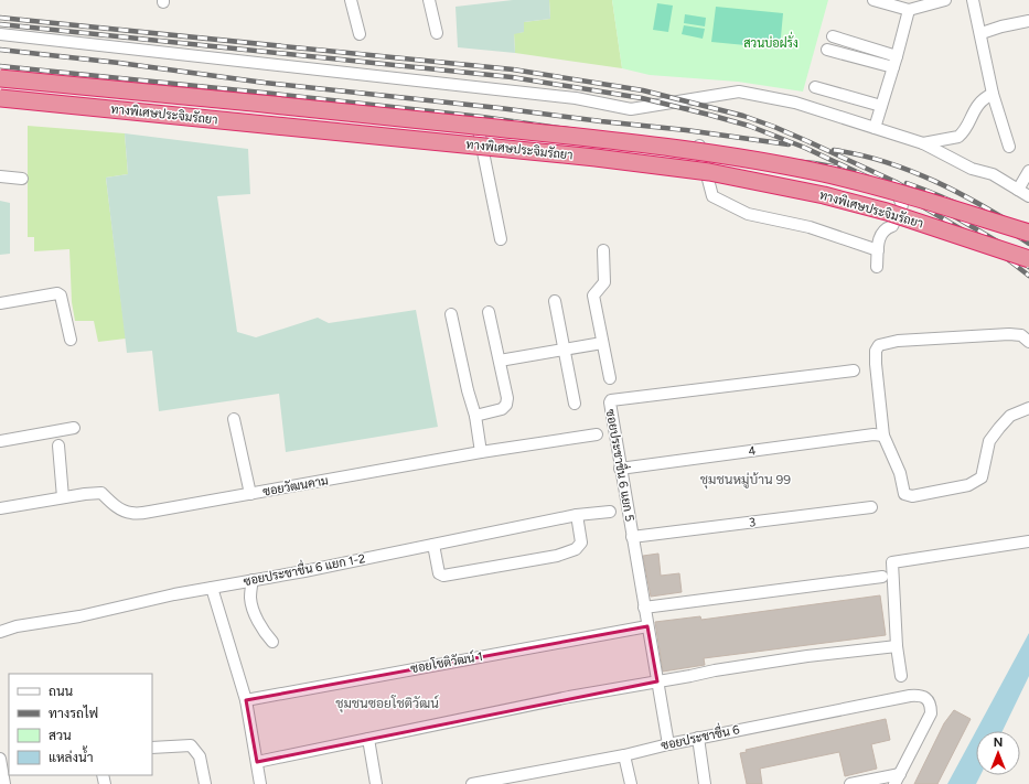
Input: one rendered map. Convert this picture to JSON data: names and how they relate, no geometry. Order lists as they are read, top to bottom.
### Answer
{
  "streets": {
    "highway": ["ทางพิเศษประจิมรัถยา"],
    "street": [
      "4",
      "ซอยประชาชื่น 6 แยก 5",
      "ซอยวัฒนคาม",
      "3",
      "ซอยประชาชื่น 6 แยก 1-2",
      "ซอยโชติวัฒน์ 1",
      "ซอยประชาชื่น 6"
    ]
  },
  "crossings": [
    ["4", "ซอยประชาชื่น 6 แยก 5"],
    ["ซอยประชาชื่น 6 แยก 5", "3"],
    ["ซอยประชาชื่น 6 แยก 5", "ซอยโชติวัฒน์ 1"],
    ["ซอยประชาชื่น 6 แยก 5", "ซอยประชาชื่น 6"]
  ],
  "districts": ["ชุมชนหมู่บ้าน 99", "ชุมชนซอยโชติวัฒน์"],
  "parks": ["สวนบ่อฝรั่ง"],
  "legend": [
    "ถนน",
    "ทางรถไฟ",
    "สวน",
    "แหล่งน้ำ"
  ],
  "north": "top"
}
